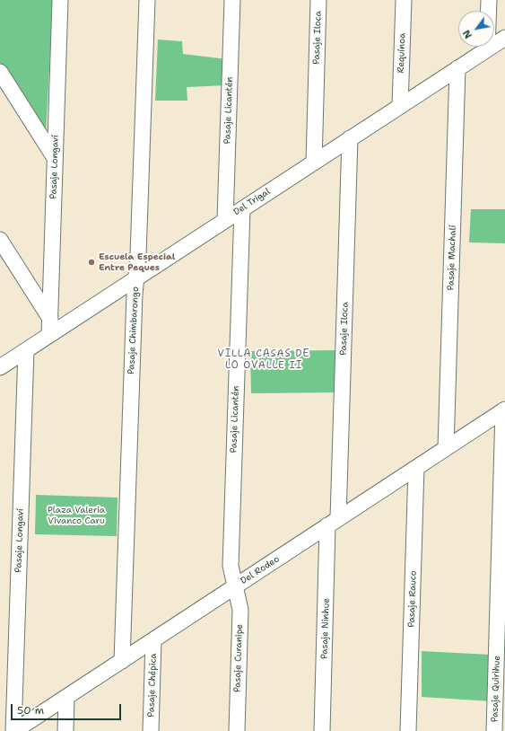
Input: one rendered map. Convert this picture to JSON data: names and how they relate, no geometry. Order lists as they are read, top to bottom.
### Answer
{
  "streets": {
    "street": [
      "Pasaje Iloca",
      "Requínoa",
      "Pasaje Licantén",
      "Pasaje Longaví",
      "Del Trigal",
      "Pasaje Machalí",
      "Pasaje Chimbarongo",
      "Del Rodeo",
      "Pasaje Rauco",
      "Pasaje Ninhue",
      "Pasaje Curanipe",
      "Pasaje Chépica",
      "Pasaje Quirihue"
    ]
  },
  "crossings": [
    ["Pasaje Iloca", "Del Trigal"],
    ["Pasaje Iloca", "Del Rodeo"],
    ["Pasaje Iloca", "Pasaje Ninhue"],
    ["Requínoa", "Del Trigal"],
    ["Pasaje Licantén", "Del Trigal"],
    ["Pasaje Licantén", "Del Rodeo"],
    ["Pasaje Licantén", "Pasaje Curanipe"],
    ["Pasaje Longaví", "Del Trigal"],
    ["Pasaje Longaví", "Del Rodeo"],
    ["Del Trigal", "Pasaje Machalí"],
    ["Del Trigal", "Pasaje Chimbarongo"],
    ["Pasaje Machalí", "Del Rodeo"],
    ["Pasaje Chimbarongo", "Del Rodeo"],
    ["Del Rodeo", "Pasaje Rauco"],
    ["Del Rodeo", "Pasaje Ninhue"],
    ["Del Rodeo", "Pasaje Curanipe"],
    ["Del Rodeo", "Pasaje Chépica"],
    ["Del Rodeo", "Pasaje Quirihue"]
  ],
  "districts": ["VILLA CASAS DE LO OVALLE II"],
  "parks": ["Plaza Valeria Vivanco Caru"],
  "places": ["Escuela Especial Entre Peques"],
  "scale_bar": "50 m",
  "north": "bottom left"
}
